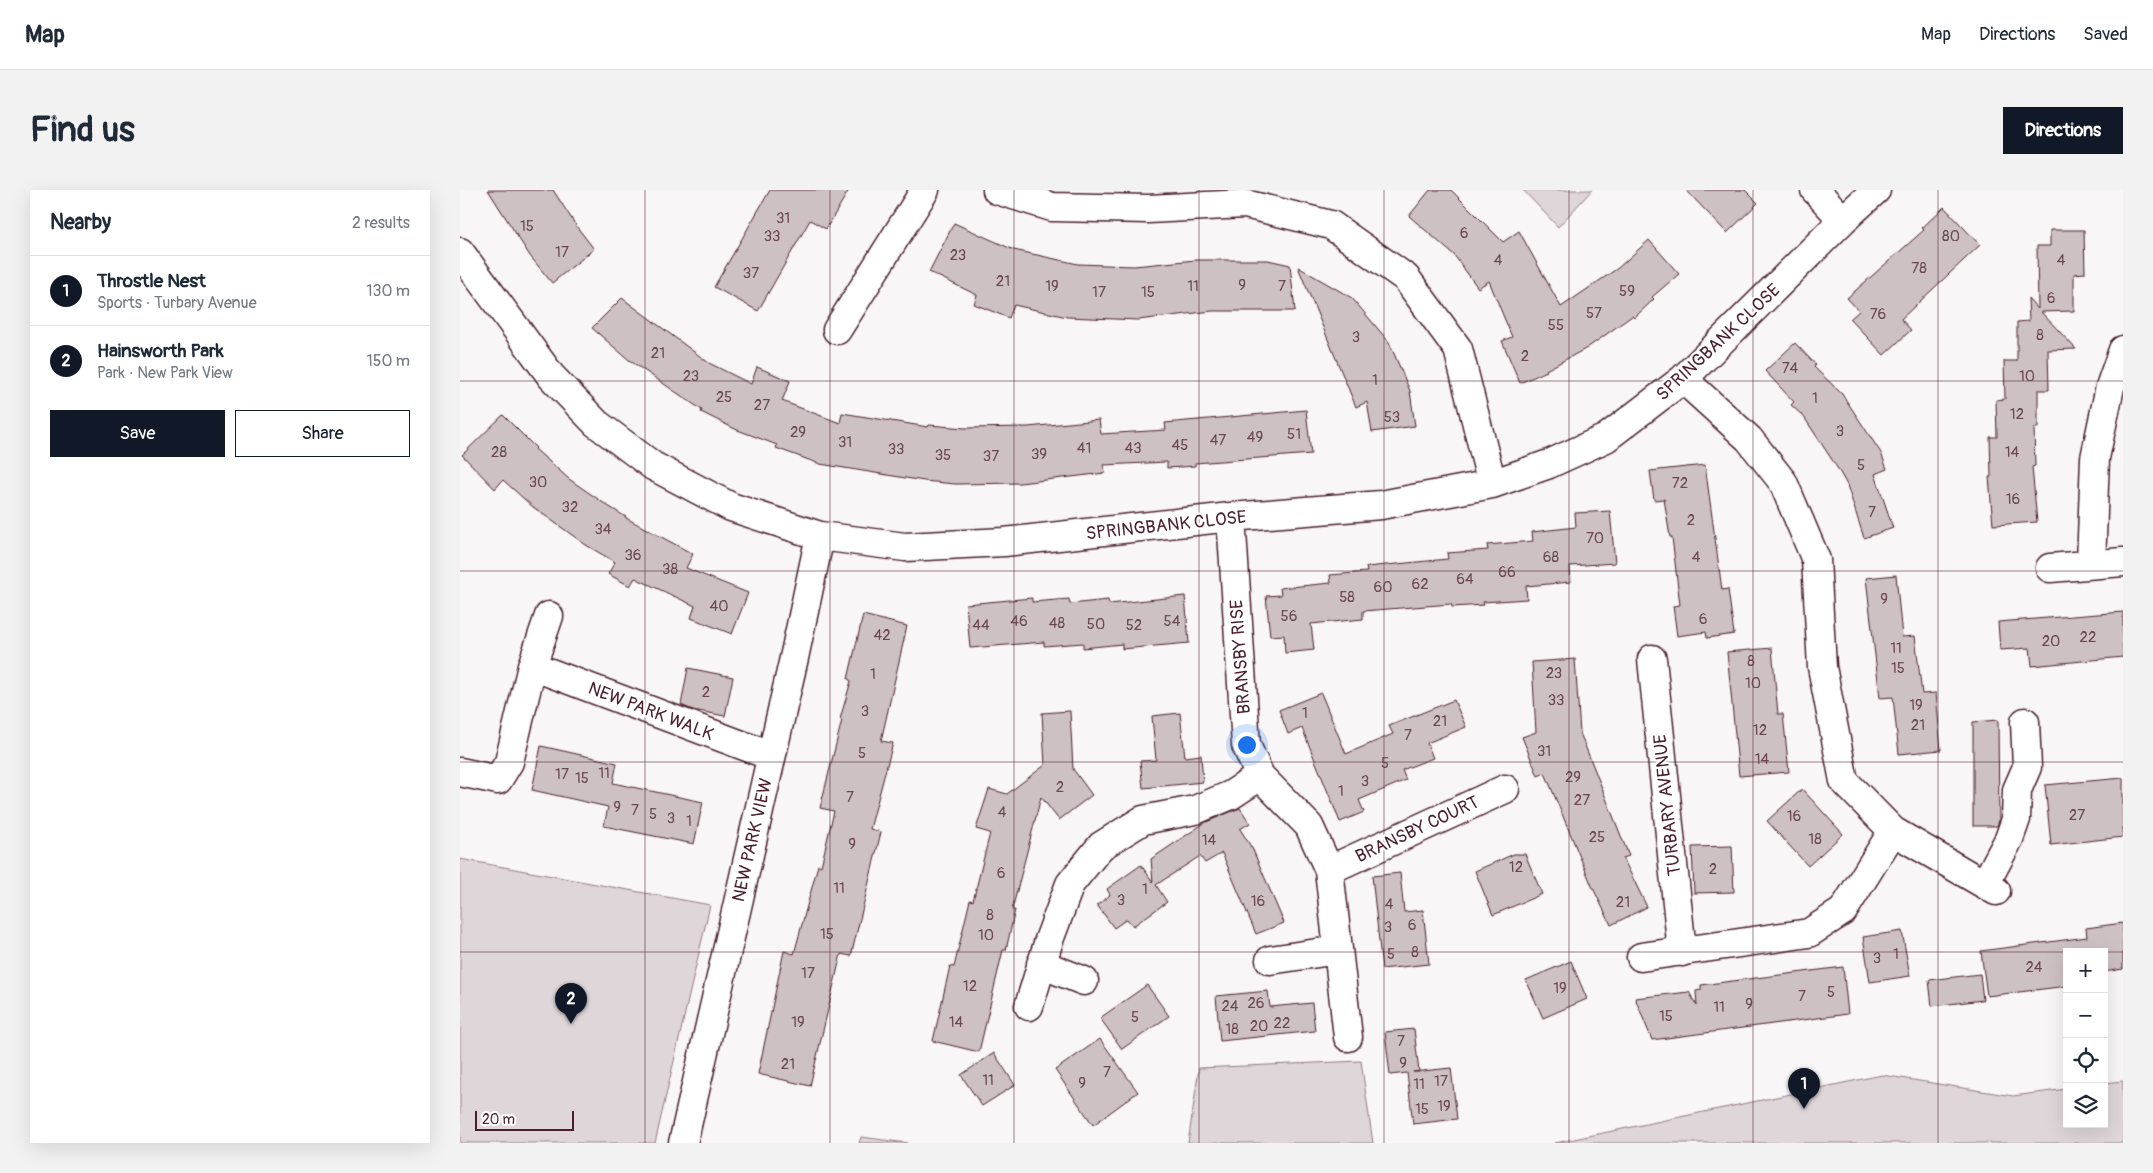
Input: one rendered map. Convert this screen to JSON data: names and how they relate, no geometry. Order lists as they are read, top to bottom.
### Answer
{
  "streets": {
    "street": [
      "SPRINGBANK CLOSE",
      "BRANSBY RISE",
      "NEW PARK WALK",
      "TURBARY AVENUE",
      "BRANSBY COURT",
      "NEW PARK VIEW"
    ]
  },
  "crossings": [
    ["SPRINGBANK CLOSE", "BRANSBY RISE"],
    ["SPRINGBANK CLOSE", "NEW PARK VIEW"],
    ["BRANSBY RISE", "BRANSBY COURT"],
    ["NEW PARK WALK", "NEW PARK VIEW"]
  ],
  "house_numbers": [
    "31",
    "15",
    "6",
    "33",
    "80",
    "17",
    "23",
    "4",
    "4",
    "78",
    "37",
    "21",
    "9",
    "19",
    "11",
    "7",
    "59",
    "17",
    "15",
    "6",
    "57",
    "76",
    "55",
    "8",
    "3",
    "21",
    "2",
    "74",
    "23",
    "10",
    "1",
    "25",
    "1",
    "27",
    "12",
    "53",
    "3",
    "29",
    "51",
    "49",
    "47",
    "31",
    "45",
    "41",
    "43",
    "33",
    "28",
    "14",
    "39",
    "35",
    "37",
    "5",
    "30",
    "72",
    "16",
    "32",
    "7",
    "2",
    "34",
    "70",
    "36",
    "68",
    "4",
    "38",
    "66",
    "64",
    "62",
    "60",
    "58",
    "9",
    "40",
    "56",
    "6",
    "46",
    "54",
    "48",
    "50",
    "44",
    "52",
    "42",
    "22",
    "20",
    "11",
    "8",
    "15",
    "23",
    "1",
    "10",
    "2",
    "33",
    "19",
    "3",
    "1",
    "21",
    "21",
    "12",
    "7",
    "31",
    "5",
    "14",
    "5",
    "11",
    "17",
    "29",
    "15",
    "3",
    "2",
    "1",
    "7",
    "27",
    "9",
    "7",
    "4",
    "5",
    "27",
    "16",
    "3",
    "1",
    "25",
    "18",
    "14",
    "9",
    "12",
    "2",
    "6",
    "11",
    "1",
    "3",
    "16",
    "21",
    "4",
    "8",
    "6",
    "3",
    "15",
    "10",
    "8",
    "5",
    "1",
    "3",
    "24",
    "17",
    "12",
    "19",
    "5",
    "7",
    "26",
    "9",
    "24",
    "11",
    "15",
    "5",
    "19",
    "14",
    "22",
    "20",
    "18",
    "7",
    "9",
    "21",
    "7",
    "11",
    "17",
    "9",
    "11",
    "19",
    "15"
  ],
  "scale_bar": "20 m",
  "page": {
    "header": "Map",
    "nav": ["Map", "Directions", "Saved"],
    "buttons": [
      "Directions",
      ["Save", "Share"]
    ],
    "title": "Find us",
    "heading": ["Nearby", "2 results"],
    "list": [
      {
        "mark": "1",
        "name": "Throstle Nest",
        "note": "Sports · Turbary Avenue",
        "value": "130 m"
      },
      {
        "mark": "2",
        "name": "Hainsworth Park",
        "note": "Park · New Park View",
        "value": "150 m"
      }
    ],
    "map_buttons": ["+", "−"],
    "pins": ["2", "1"],
    "scale": "20 m"
  }
}
